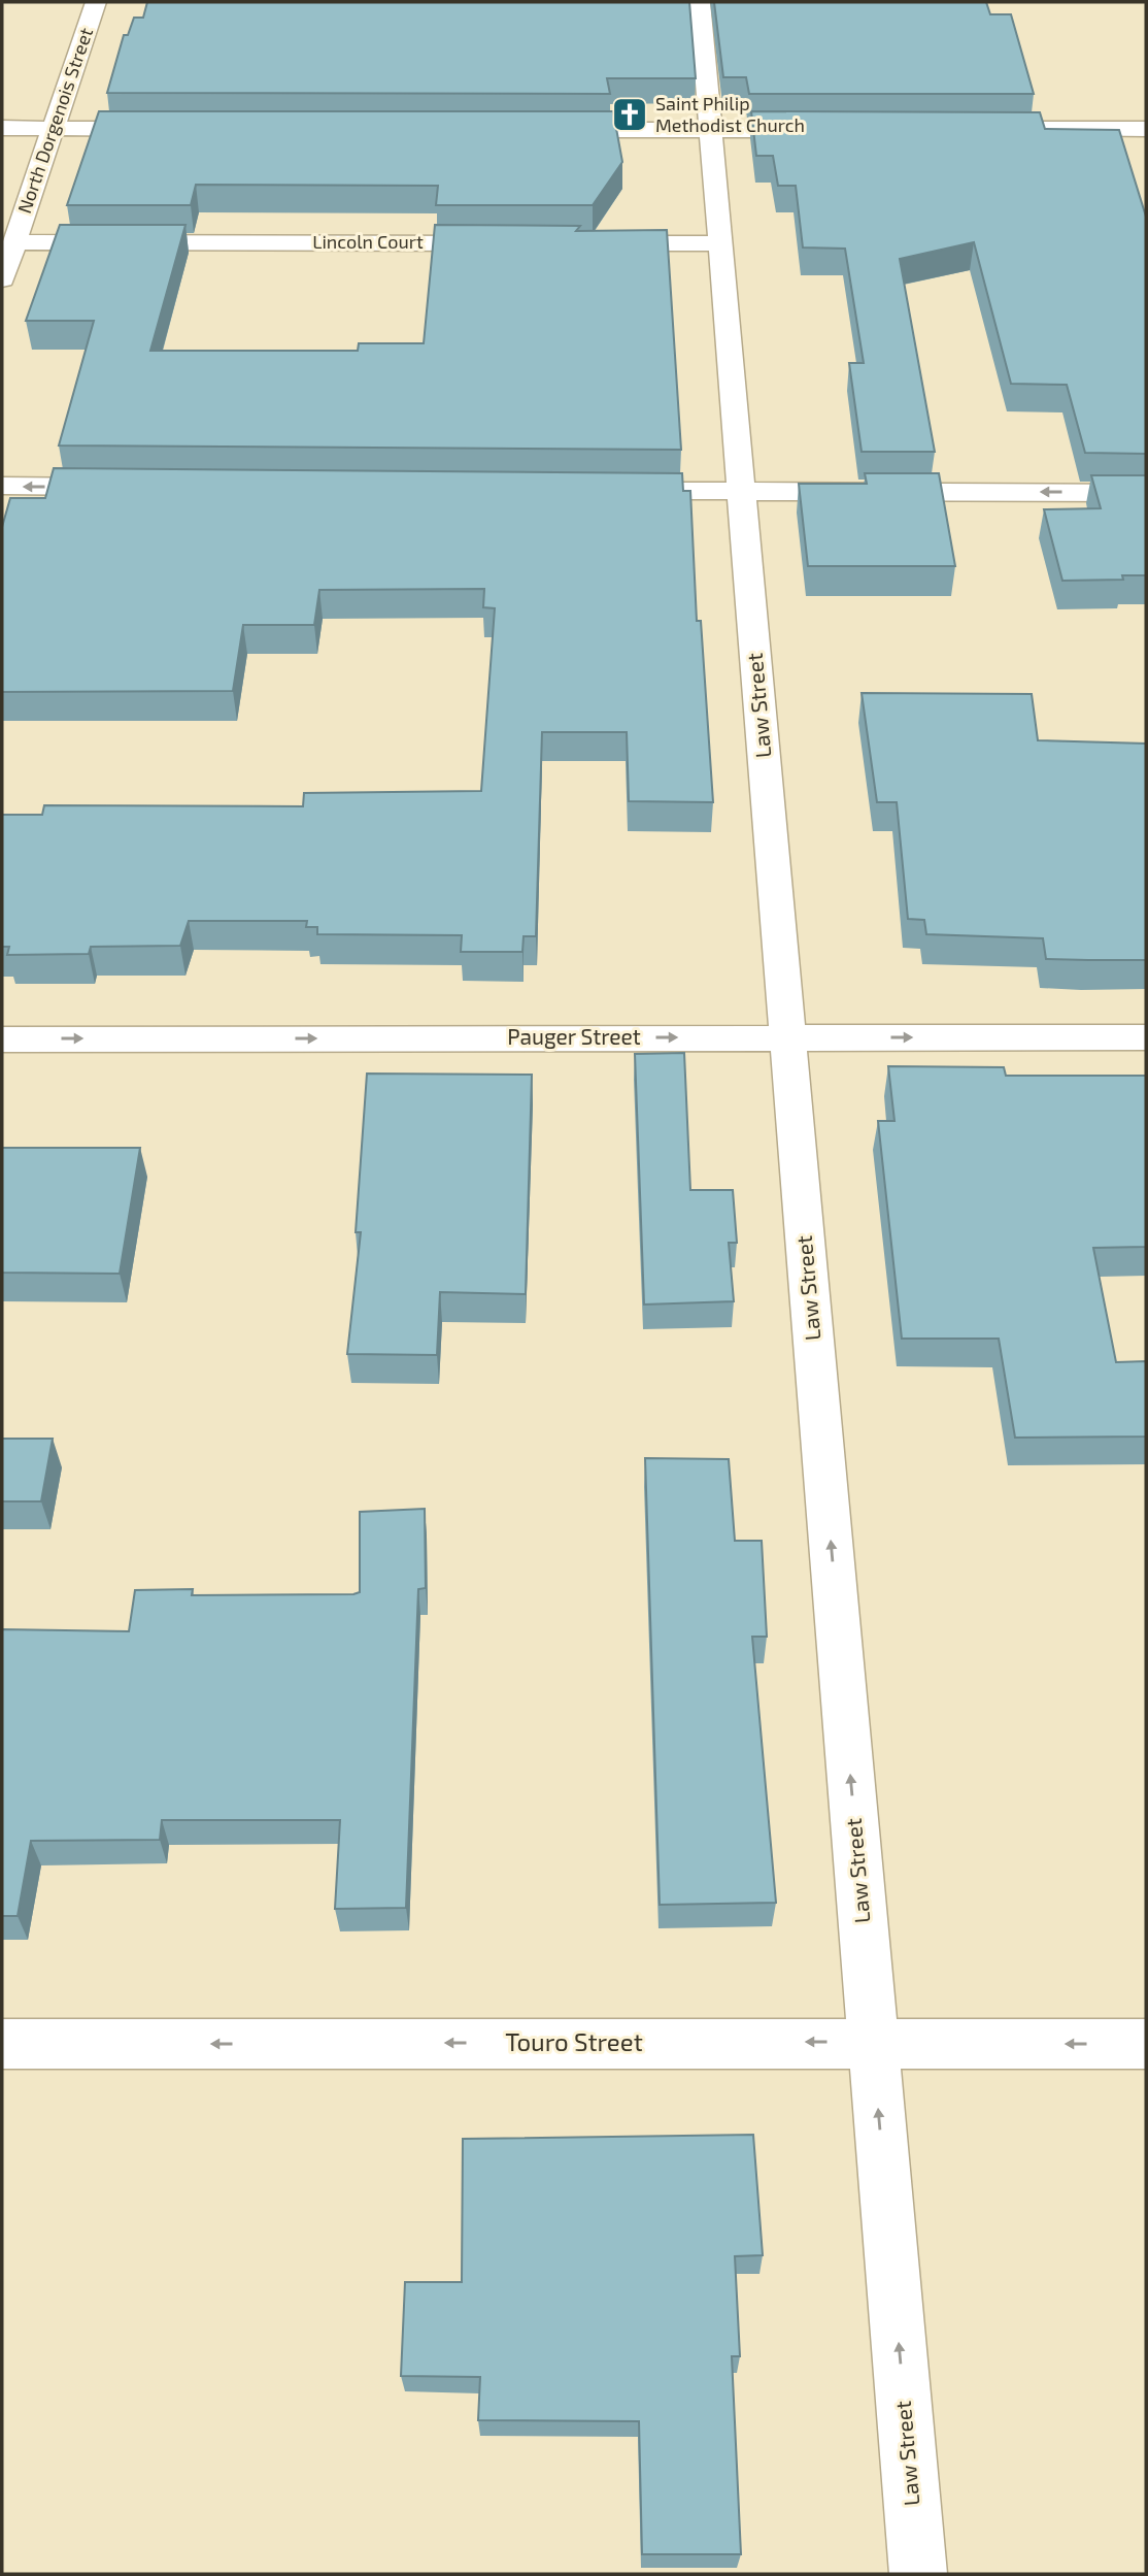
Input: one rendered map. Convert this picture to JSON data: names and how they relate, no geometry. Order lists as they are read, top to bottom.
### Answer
{
  "streets": {
    "street": [
      "North Dorgenois Street",
      "Lincoln Court",
      "Law Street",
      "Pauger Street",
      "Touro Street"
    ]
  },
  "crossings": [
    ["North Dorgenois Street", "Lincoln Court"],
    ["Law Street", "Pauger Street"],
    ["Law Street", "Touro Street"]
  ],
  "one_way": ["Law Street", "Pauger Street", "Touro Street"],
  "places": {
    "church": ["Saint Philip Methodist Church"]
  }
}
